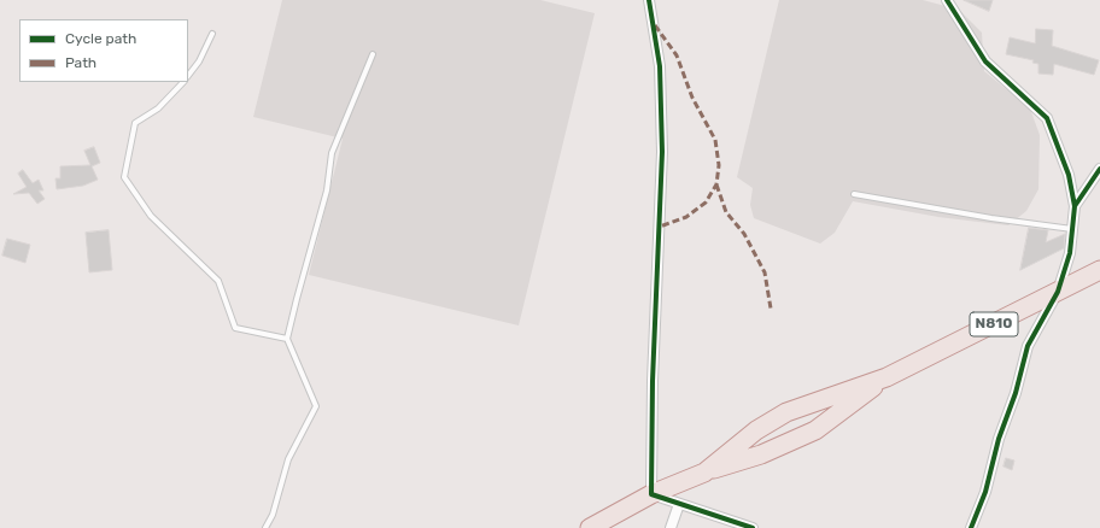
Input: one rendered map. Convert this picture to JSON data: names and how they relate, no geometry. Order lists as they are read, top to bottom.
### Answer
{
  "streets": {
    "highway": ["N810"]
  },
  "legend": ["Cycle path", "Path"]
}
